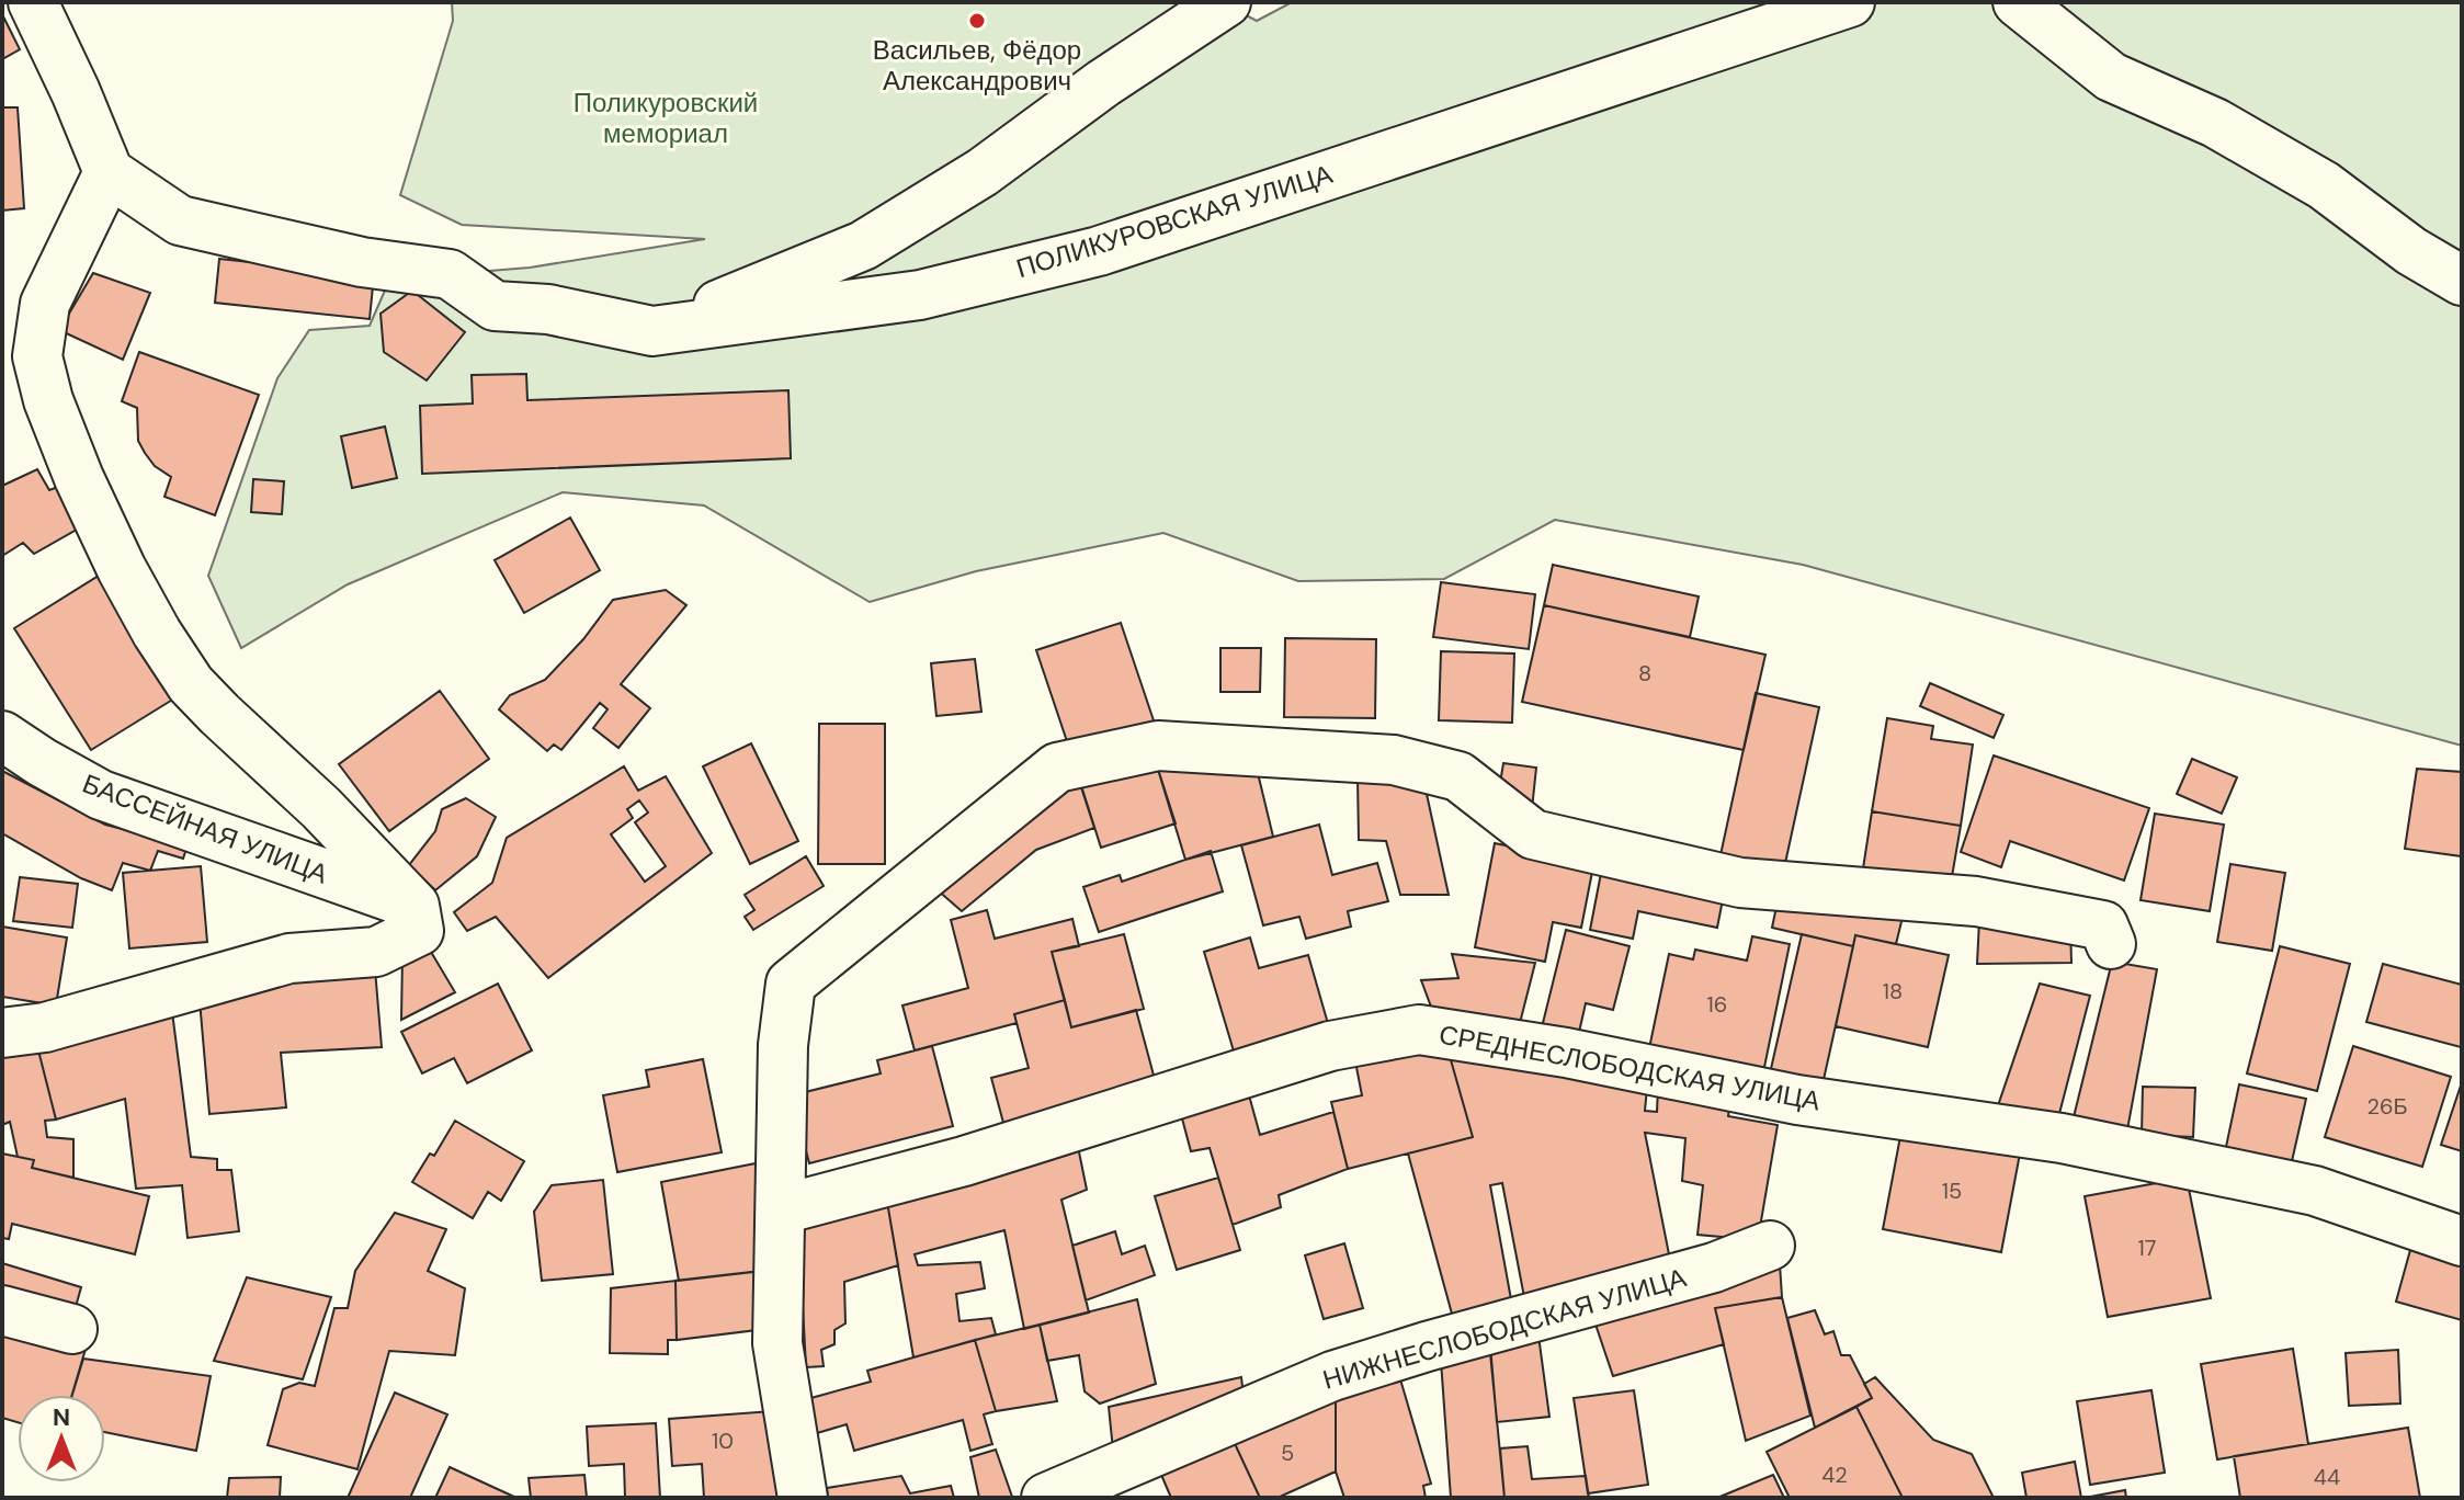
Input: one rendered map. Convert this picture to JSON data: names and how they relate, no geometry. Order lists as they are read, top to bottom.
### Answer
{
  "streets": {
    "street": [
      "ПОЛИКУРОВСКАЯ УЛИЦА",
      "БАССЕЙНАЯ УЛИЦА",
      "СРЕДНЕСЛОБОДСКАЯ УЛИЦА",
      "НИЖНЕСЛОБОДСКАЯ УЛИЦА"
    ]
  },
  "parks": ["Поликуровский мемориал"],
  "places": ["Васильев, Фёдор Александрович"],
  "house_numbers": [
    "8",
    "18",
    "16",
    "26Б",
    "15",
    "17",
    "10",
    "5",
    "42",
    "44"
  ],
  "north": "top"
}
